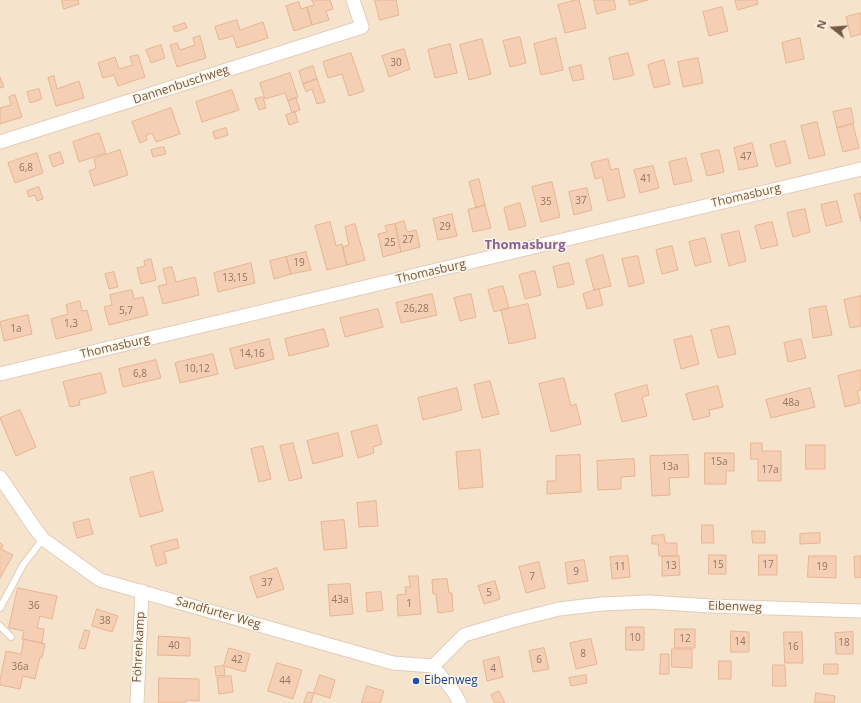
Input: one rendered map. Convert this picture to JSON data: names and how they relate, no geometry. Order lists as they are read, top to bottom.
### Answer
{
  "streets": {
    "street": [
      "Dannenbuschweg",
      "Thomasburg",
      "Eibenweg",
      "Sandfurter Weg",
      "Föhrenkamp"
    ]
  },
  "crossings": [
    ["Eibenweg", "Sandfurter Weg"],
    ["Sandfurter Weg", "Föhrenkamp"]
  ],
  "districts": ["Thomasburg"],
  "places": ["Eibenweg"],
  "house_numbers": [
    "30",
    "47",
    "6,8",
    "41",
    "37",
    "35",
    "29",
    "27",
    "25",
    "19",
    "13,15",
    "26,28",
    "5,7",
    "1,3",
    "1a",
    "14,16",
    "10,12",
    "6,8",
    "48a",
    "15a",
    "13a",
    "17a",
    "15",
    "17",
    "13",
    "11",
    "19",
    "9",
    "7",
    "37",
    "5",
    "43a",
    "1",
    "36",
    "38",
    "10",
    "12",
    "14",
    "18",
    "40",
    "16",
    "8",
    "42",
    "6",
    "36a",
    "4",
    "44"
  ],
  "north": "left"
}
